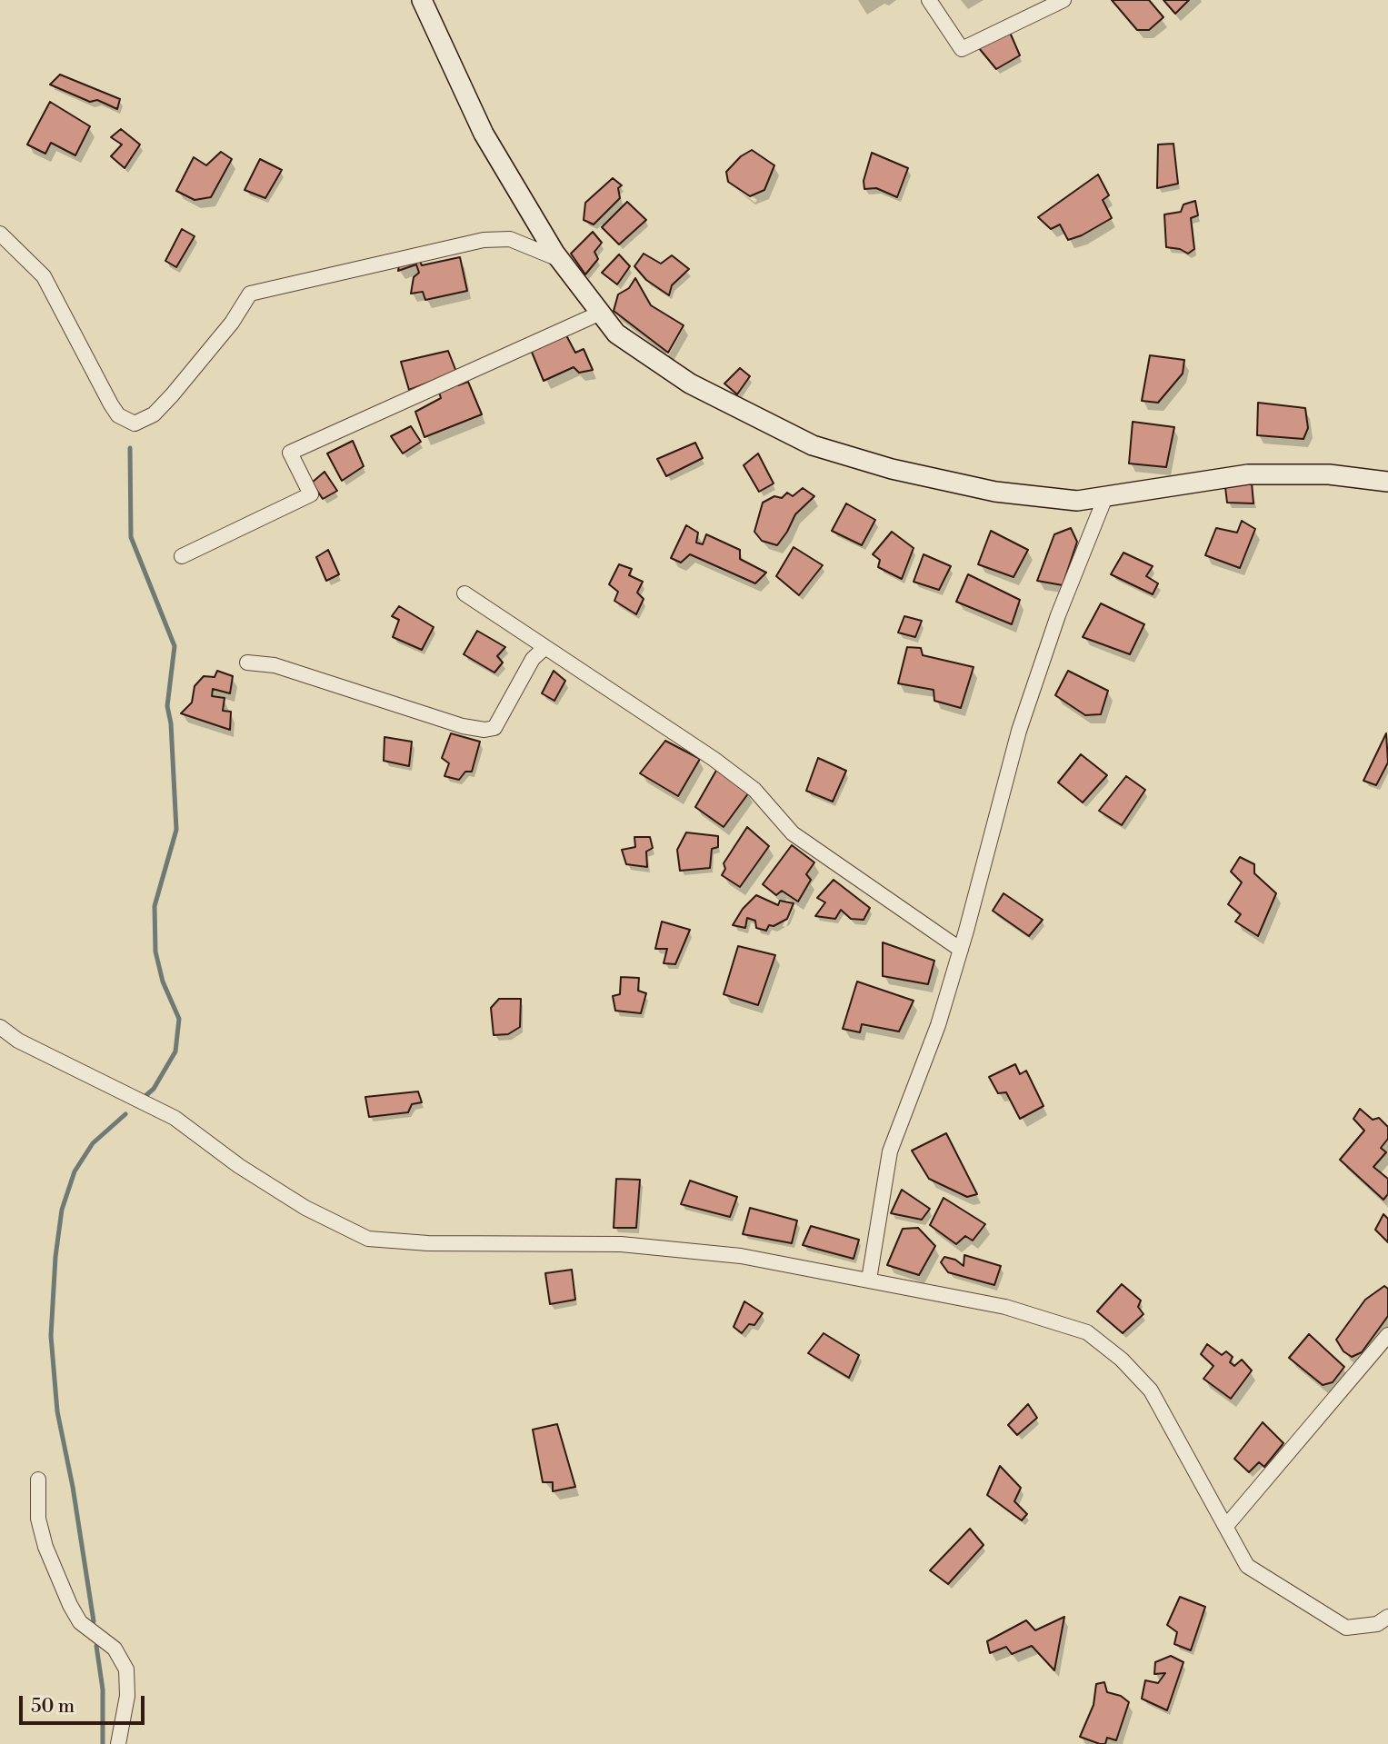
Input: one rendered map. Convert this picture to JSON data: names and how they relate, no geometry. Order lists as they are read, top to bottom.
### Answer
{
  "scale_bar": "50 m"
}
